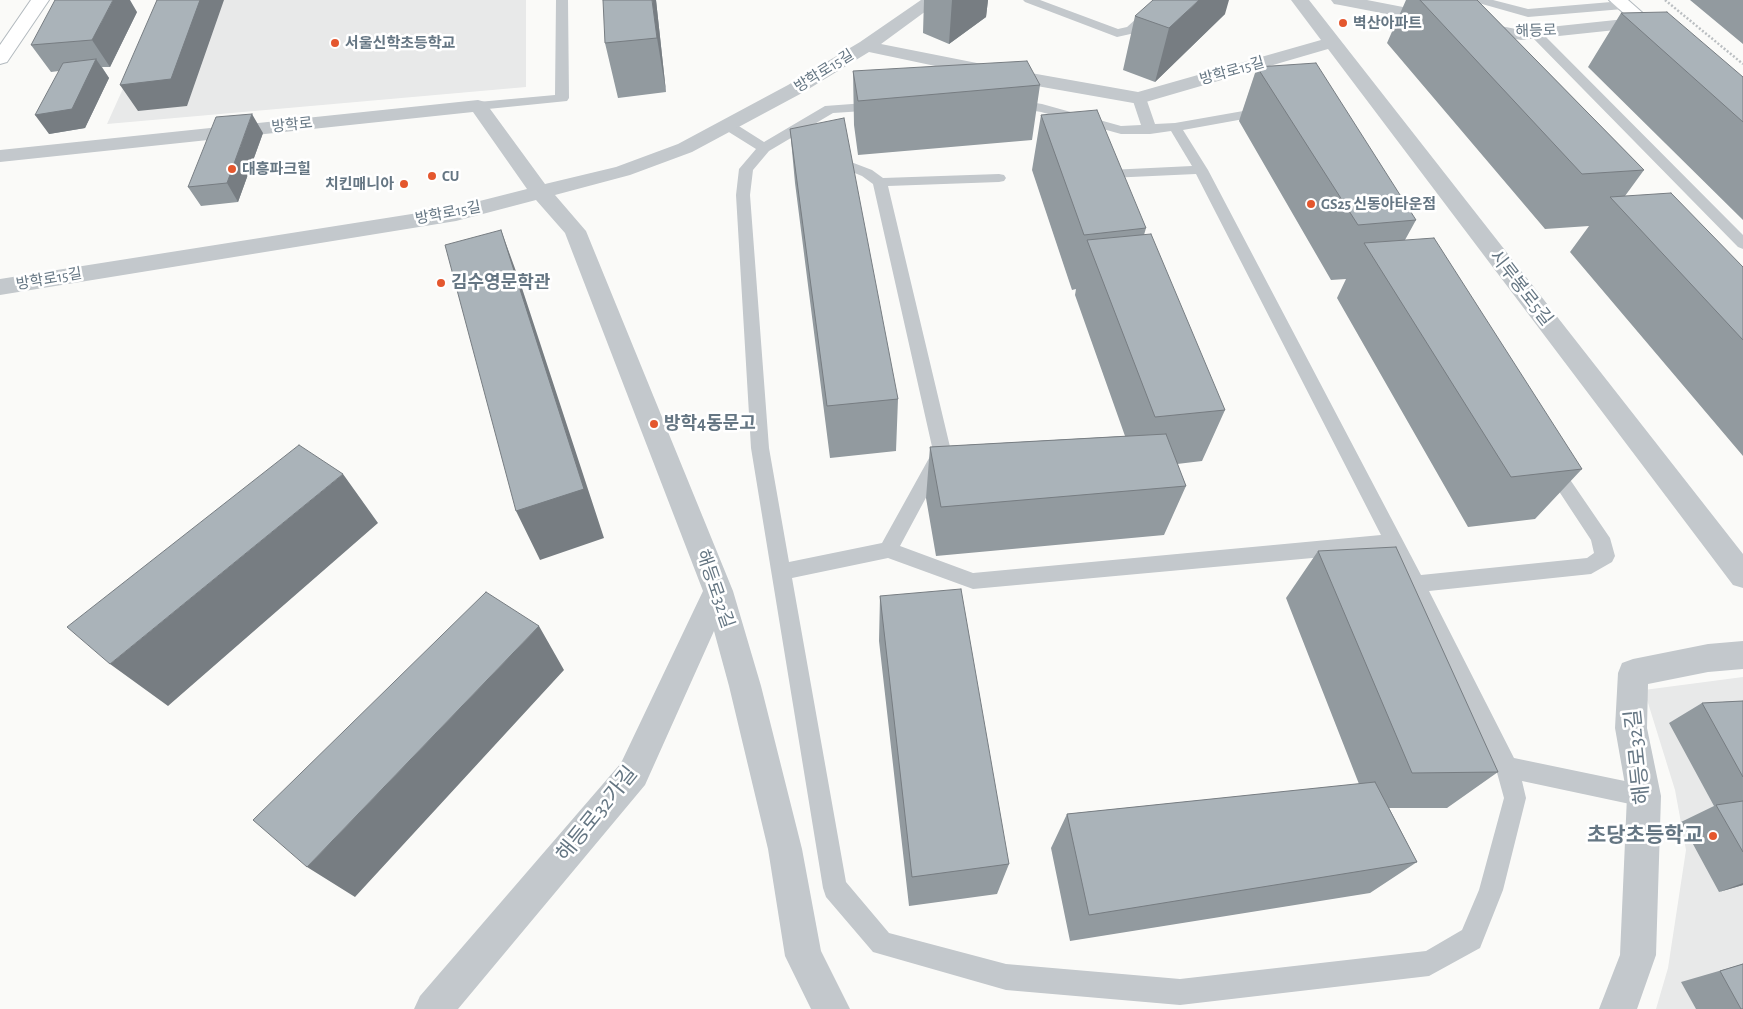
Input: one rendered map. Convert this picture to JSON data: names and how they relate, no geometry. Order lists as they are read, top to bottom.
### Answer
{
  "streets": {
    "street": [
      "해등로",
      "방학로15길",
      "방학로",
      "시루봉로5길",
      "해등로32길",
      "해등로32가길"
    ]
  },
  "crossings": [
    ["방학로15길", "시루봉로5길"],
    ["방학로15길", "해등로32길"],
    ["해등로32길", "해등로32가길"]
  ],
  "places": [
    "벽산아파트",
    "서울신학초등학교",
    "대흥파크힐",
    "CU",
    "치킨매니아",
    "GS25 신동아타운점",
    "김수영문학관",
    "방학4동문고",
    "초당초등학교"
  ]
}
